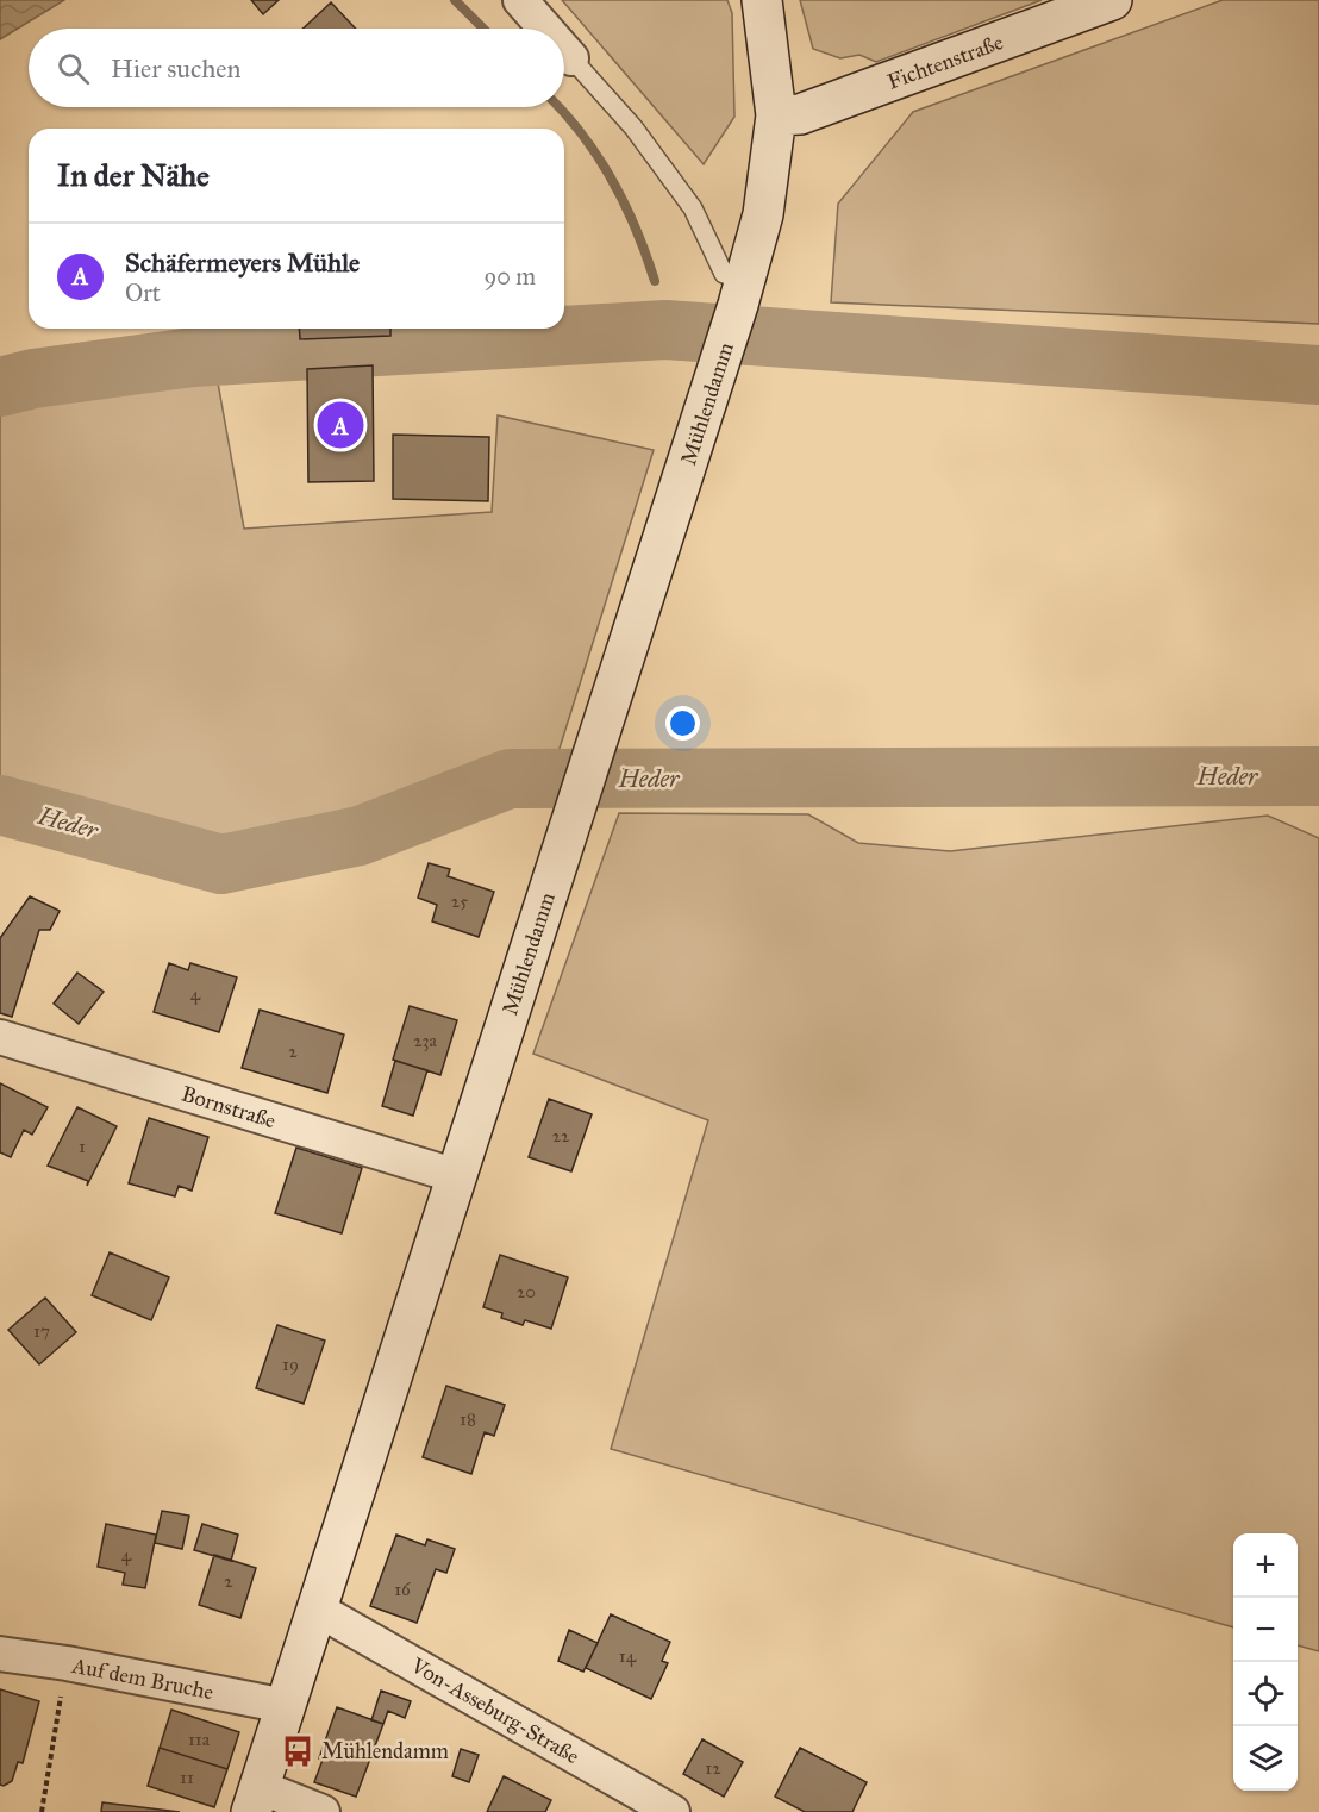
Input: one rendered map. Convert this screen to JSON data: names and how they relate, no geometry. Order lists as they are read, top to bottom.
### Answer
{
  "streets": {
    "street": [
      "Fichtenstraße",
      "Mühlendamm",
      "Bornstraße",
      "Auf dem Bruche",
      "Von-Asseburg-Straße"
    ]
  },
  "crossings": [
    ["Fichtenstraße", "Mühlendamm"],
    ["Mühlendamm", "Bornstraße"],
    ["Mühlendamm", "Auf dem Bruche"],
    ["Mühlendamm", "Von-Asseburg-Straße"]
  ],
  "water": ["Heder"],
  "places": {
    "bus stop": ["Mühlendamm"]
  },
  "house_numbers": [
    "25",
    "4",
    "23a",
    "2",
    "22",
    "1",
    "20",
    "17",
    "19",
    "18",
    "4",
    "2",
    "16",
    "14",
    "11a",
    "12",
    "11"
  ],
  "page": {
    "search": "Hier suchen",
    "heading": "In der Nähe",
    "list": [
      {
        "mark": "A",
        "name": "Schäfermeyers Mühle",
        "note": "Ort",
        "value": "90 m"
      }
    ],
    "pins": "A",
    "map_buttons": ["+", "−"]
  }
}
